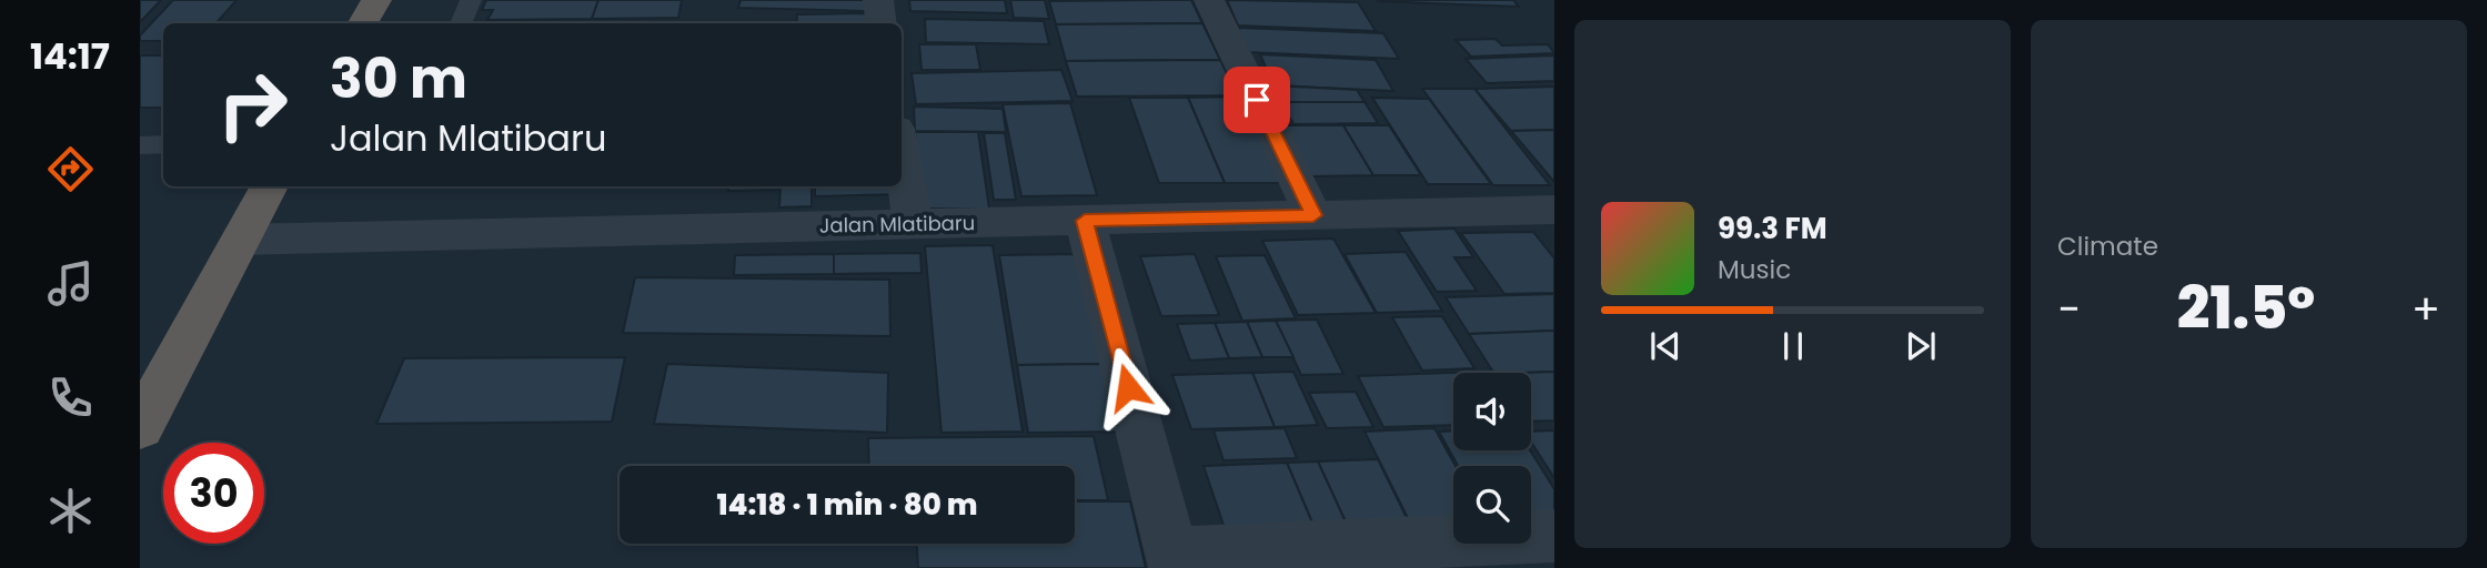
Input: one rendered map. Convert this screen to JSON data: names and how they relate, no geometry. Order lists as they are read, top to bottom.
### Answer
{
  "streets": {
    "street": ["Jalan Mlatibaru"]
  },
  "page": {
    "tabs": "14:17",
    "tile": "Climate",
    "turn": ["30 m", "Jalan Mlatibaru"],
    "song": ["99.3 FM", "Music"],
    "heat": ["−", "21.5°", "+"],
    "limit": "30",
    "trip": "14:18 · 1 min · 80 m"
  }
}
